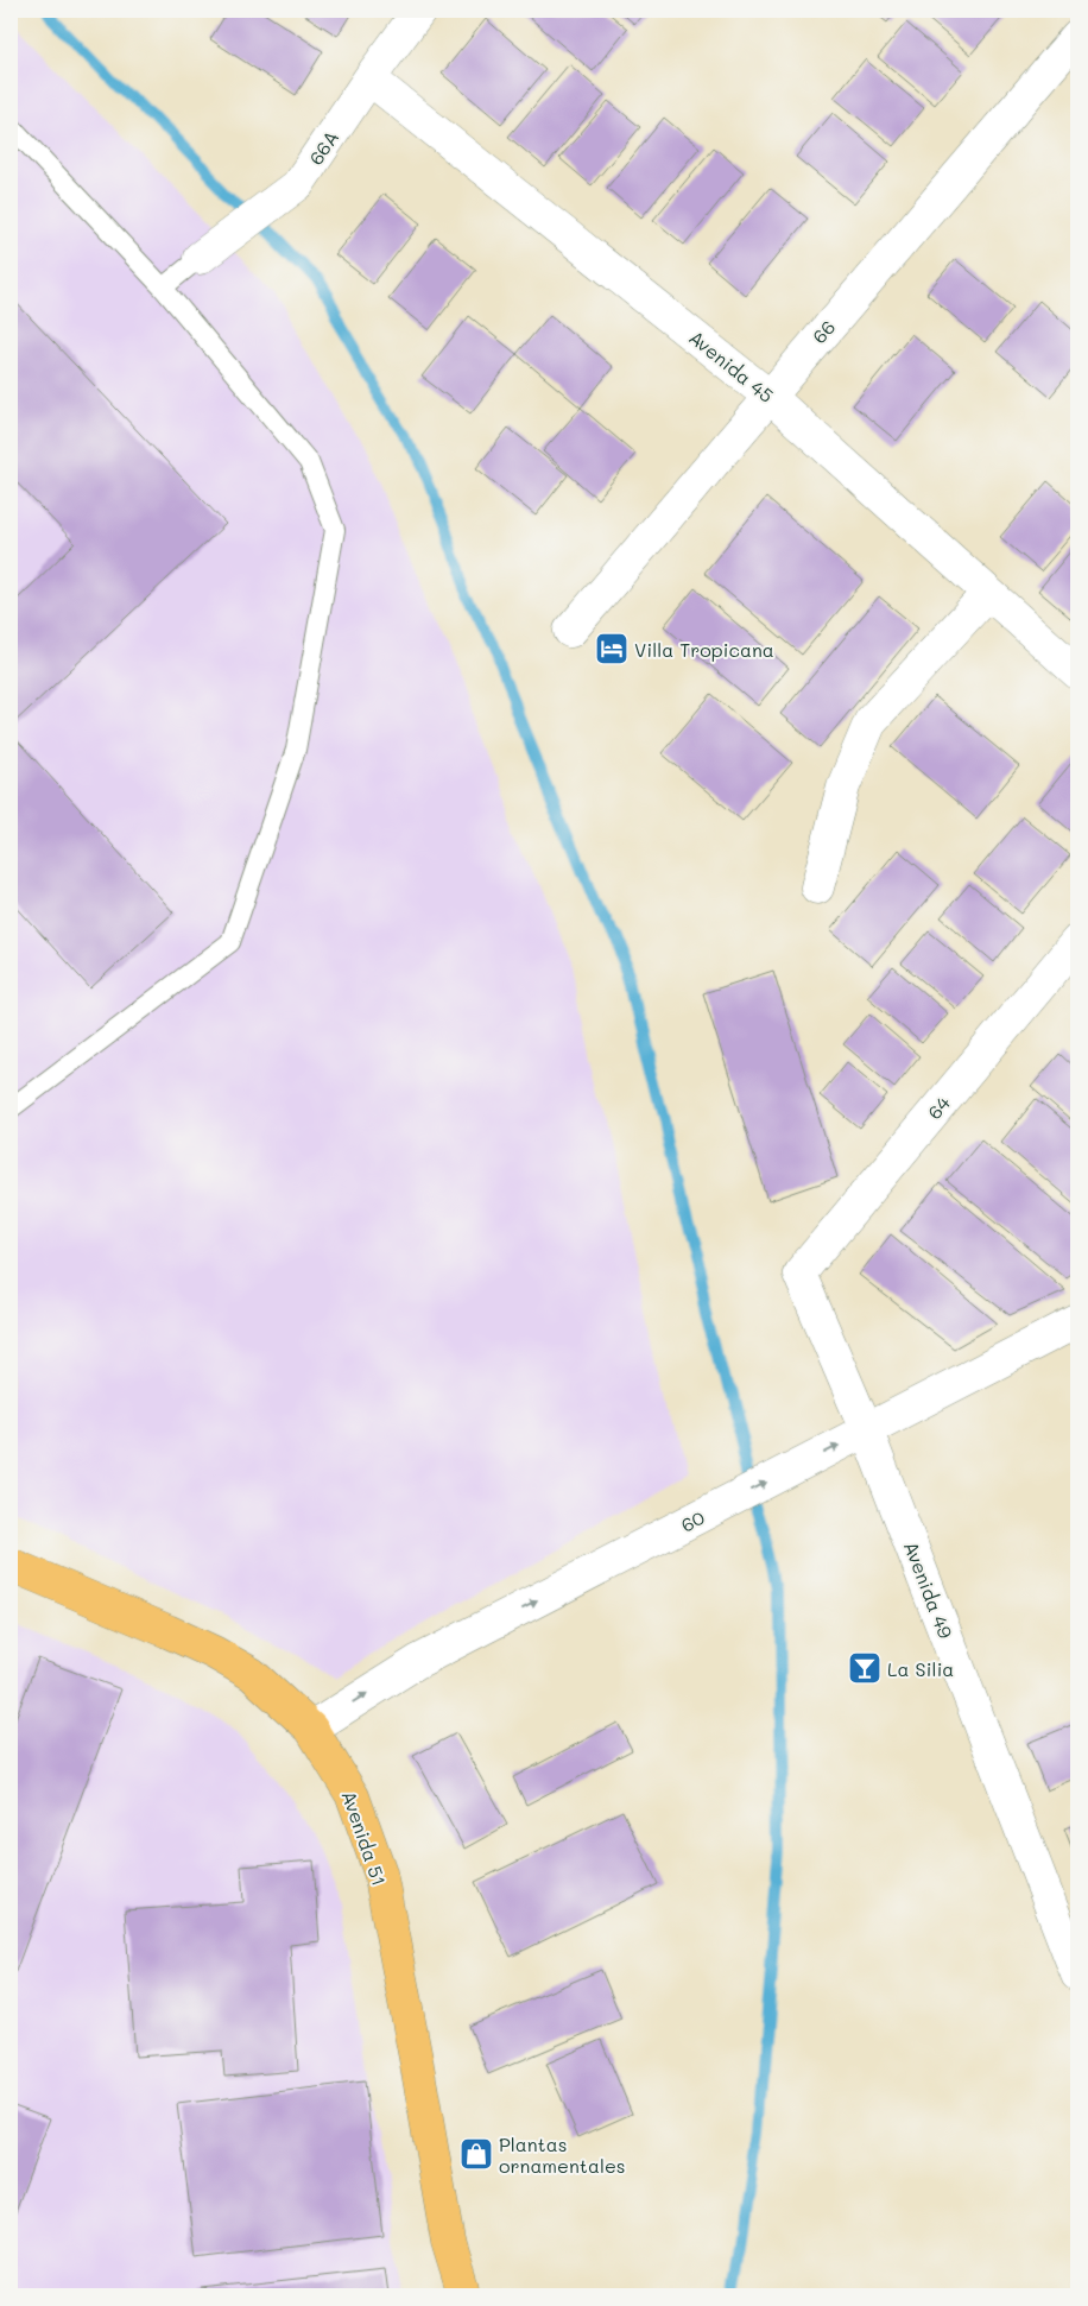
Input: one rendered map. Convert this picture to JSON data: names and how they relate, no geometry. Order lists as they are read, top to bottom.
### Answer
{
  "streets": {
    "main road": ["Avenida 51"],
    "street": [
      "66A",
      "66",
      "Avenida 45",
      "64",
      "60",
      "Avenida 49"
    ]
  },
  "crossings": [
    ["66A", "Avenida 45"],
    ["66", "Avenida 45"],
    ["64", "Avenida 49"],
    ["60", "Avenida 49"],
    ["60", "Avenida 51"]
  ],
  "one_way": ["60"],
  "places": {
    "hotel": ["Villa Tropicana"],
    "bar": ["La Silia"],
    "shop": ["Plantas ornamentales"]
  }
}
